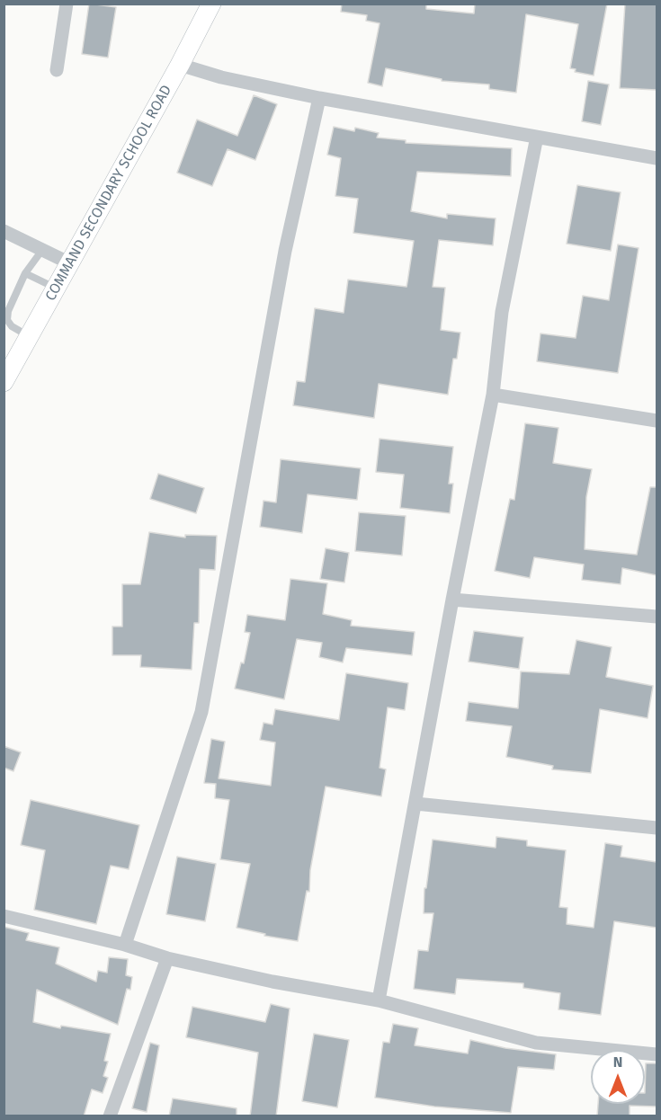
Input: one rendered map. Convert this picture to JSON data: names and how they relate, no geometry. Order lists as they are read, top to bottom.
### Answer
{
  "streets": {
    "main road": ["COMMAND SECONDARY SCHOOL ROAD"]
  },
  "north": "top"
}
